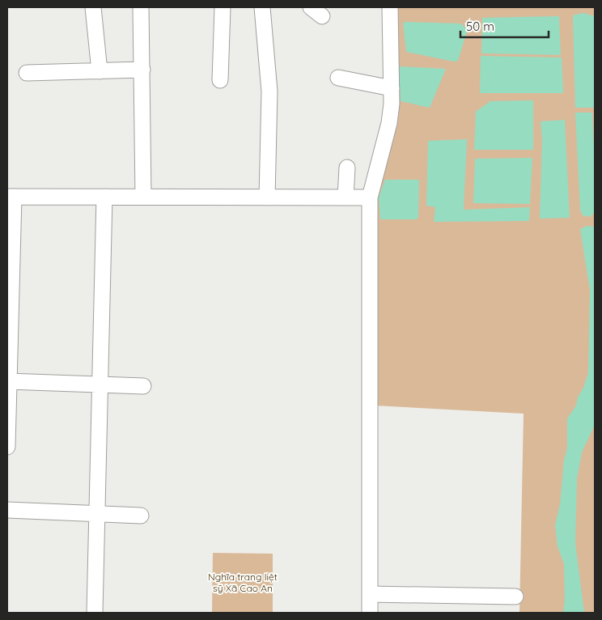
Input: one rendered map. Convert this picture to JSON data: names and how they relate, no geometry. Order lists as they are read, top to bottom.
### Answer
{
  "parks": ["Nghĩa trang liệt sỹ Xã Cao An"],
  "scale_bar": "50 m"
}
